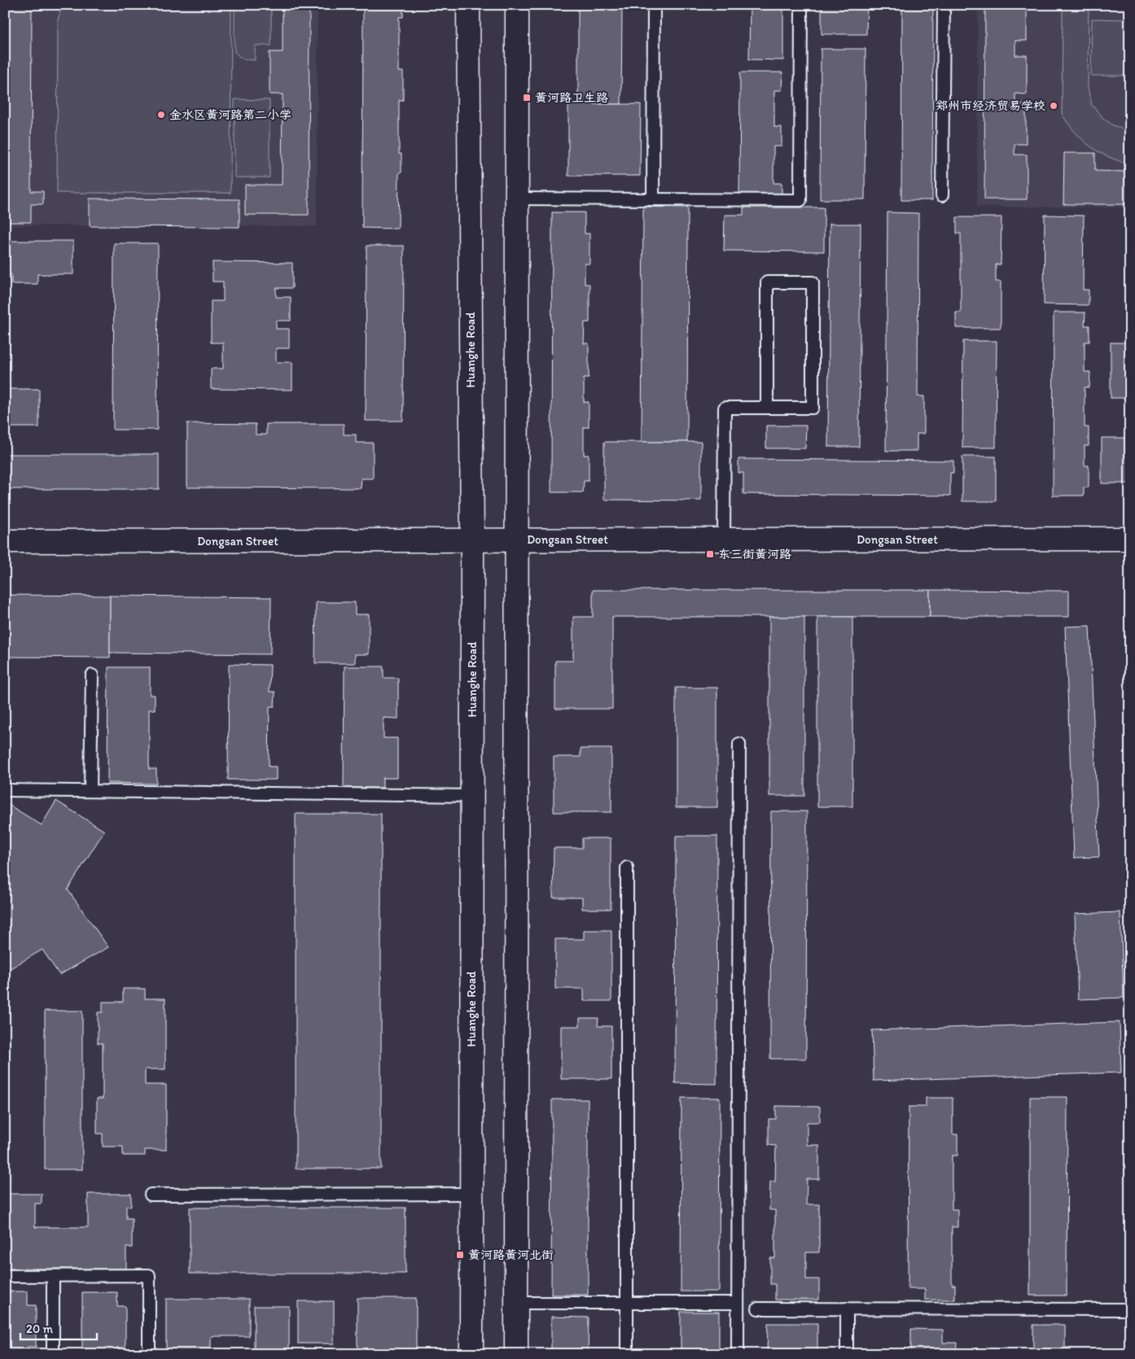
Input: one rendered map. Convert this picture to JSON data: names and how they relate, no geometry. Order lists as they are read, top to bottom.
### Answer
{
  "streets": {
    "main road": ["Huanghe Road", "Dongsan Street"]
  },
  "crossings": [
    ["Huanghe Road", "Dongsan Street"]
  ],
  "places": {
    "transit": ["黄河路卫生路", "东三街黄河路", "黄河路黄河北街"],
    "other": ["郑州市经济贸易学校", "金水区黄河路第二小学"]
  },
  "scale_bar": "20 m"
}
